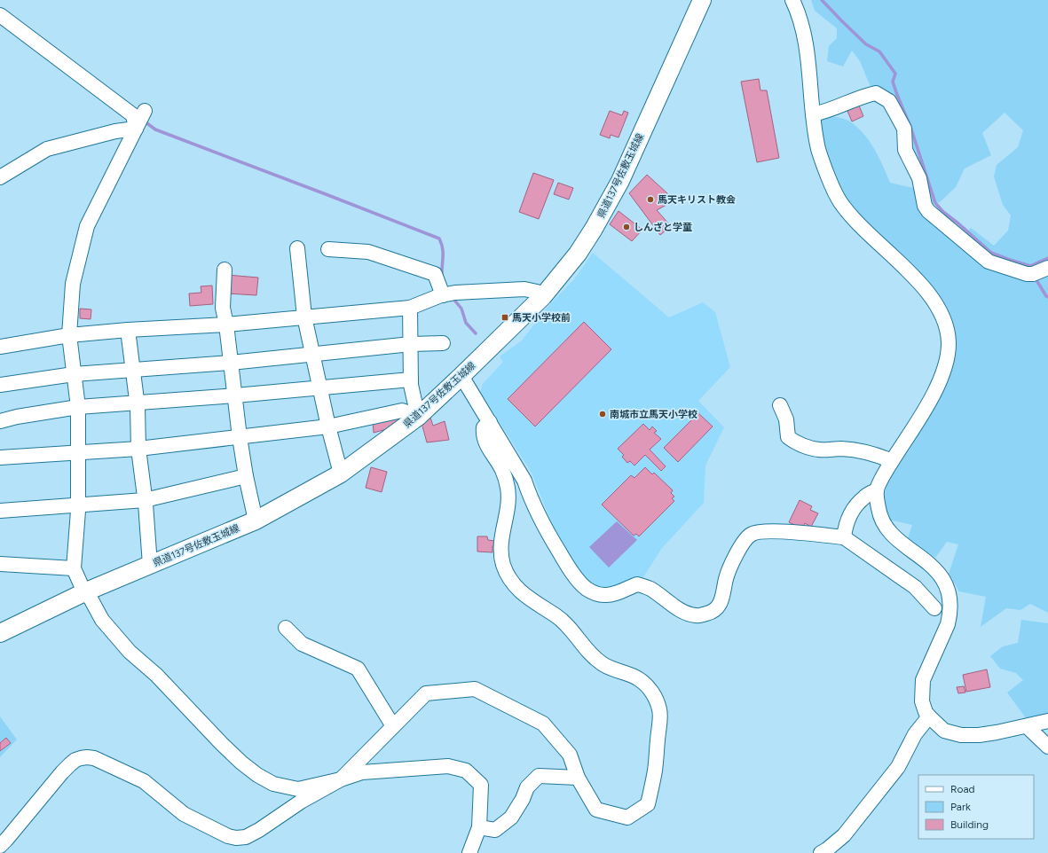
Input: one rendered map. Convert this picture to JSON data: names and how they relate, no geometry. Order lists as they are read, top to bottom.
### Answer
{
  "streets": {
    "main road": ["県道137号佐敷玉城線"]
  },
  "places": {
    "other": ["馬天キリスト教会", "しんざと学童", "南城市立馬天小学校"],
    "transit": ["馬天小学校前"]
  },
  "legend": ["Road", "Park", "Building"]
}
